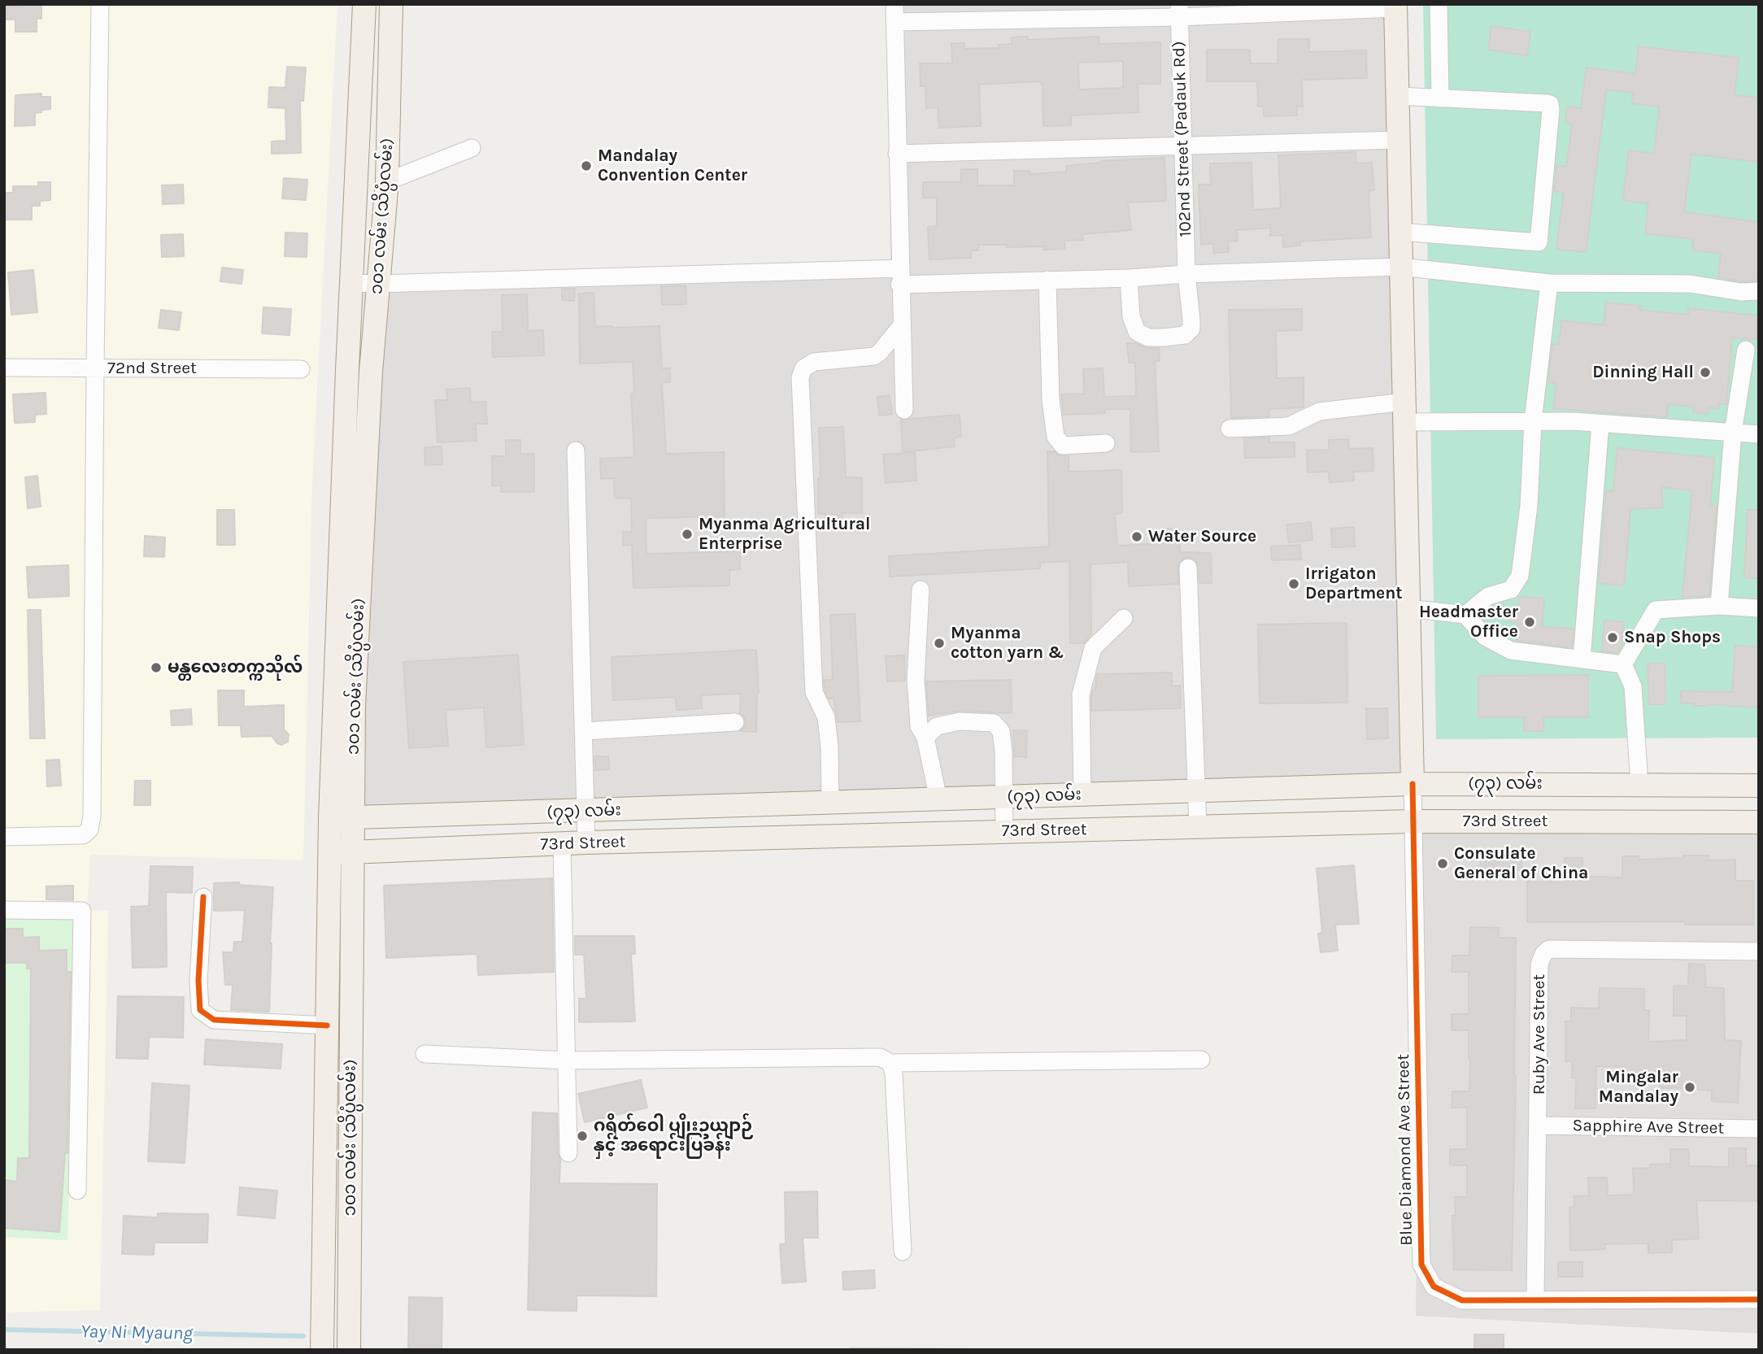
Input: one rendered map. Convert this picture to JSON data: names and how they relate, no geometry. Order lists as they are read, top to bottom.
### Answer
{
  "streets": {
    "main road": ["၁၀၁ လမ်း (သိပ္ပံလမ်း)", "(၇၃) လမ်း", "73rd Street"],
    "street": [
      "102nd Street (Padauk Rd)",
      "72nd Street",
      "Ruby Ave Street",
      "Sapphire Ave Street",
      "Blue Diamond Ave Street"
    ]
  },
  "crossings": [
    ["၁၀၁ လမ်း (သိပ္ပံလမ်း)", "(၇၃) လမ်း"],
    ["၁၀၁ လမ်း (သိပ္ပံလမ်း)", "73rd Street"],
    ["(၇၃) လမ်း", "Blue Diamond Ave Street"],
    ["73rd Street", "Blue Diamond Ave Street"],
    ["Ruby Ave Street", "Sapphire Ave Street"],
    ["Ruby Ave Street", "Blue Diamond Ave Street"]
  ],
  "water": ["Yay Ni Myaung"],
  "places": [
    "Mandalay Convention Center",
    "Dinning Hall",
    "Myanma Agricultural Enterprise",
    "Water Source",
    "Irrigaton Department",
    "Headmaster Office",
    "Snap Shops",
    "Myanma cotton yarn &",
    "မန္တလေးတက္ကသိုလ်",
    "Consulate General of China",
    "Mingalar Mandalay",
    "ဂရိတ်ဝေါ ပျိုးဥယျာဉ် နှင့် အရောင်းပြခန်း"
  ]
}
